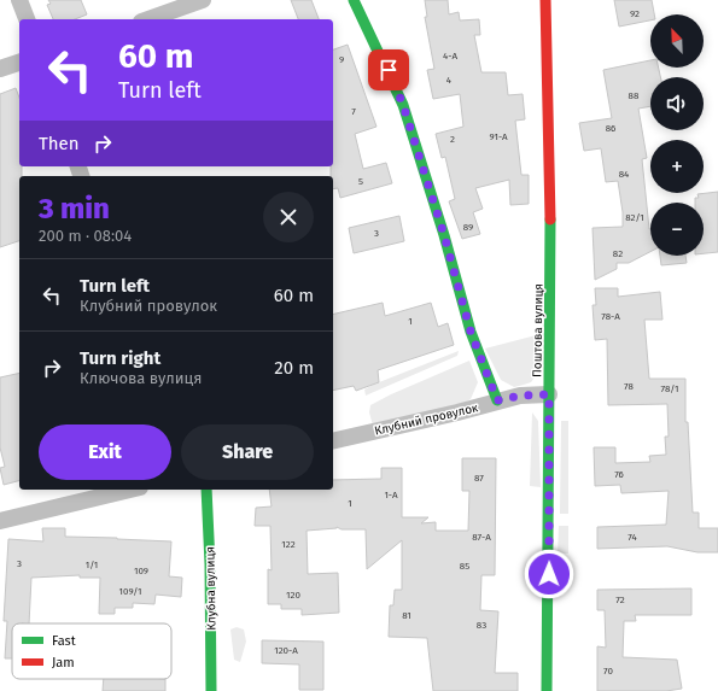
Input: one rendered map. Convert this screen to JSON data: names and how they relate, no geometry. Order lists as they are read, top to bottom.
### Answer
{
  "streets": {
    "street": ["Поштова вулиця", "Клубний провулок", "Клубна вулиця"]
  },
  "crossings": [
    ["Поштова вулиця", "Клубний провулок"]
  ],
  "house_numbers": [
    "92",
    "4-А",
    "9",
    "4",
    "88",
    "7",
    "86",
    "91-А",
    "2",
    "84",
    "5",
    "82/1",
    "89",
    "3",
    "82",
    "78-А",
    "1",
    "78",
    "78/1",
    "76",
    "87",
    "1-А",
    "1",
    "87-А",
    "74",
    "122",
    "3",
    "1/1",
    "85",
    "109",
    "109/1",
    "120",
    "72",
    "81",
    "83",
    "120-А",
    "70"
  ],
  "legend": ["Fast", "Jam"],
  "north": "top left",
  "page": {
    "map_buttons": ["+", "−"],
    "turn": ["60 m", "Turn left"],
    "then": "Then",
    "heading": ["3 min", "200 m · 08:04"],
    "list": [
      {
        "name": "Turn left",
        "note": "Клубний провулок",
        "value": "60 m"
      },
      {
        "name": "Turn right",
        "note": "Ключова вулиця",
        "value": "20 m"
      }
    ],
    "buttons": ["Exit", "Share"]
  }
}
